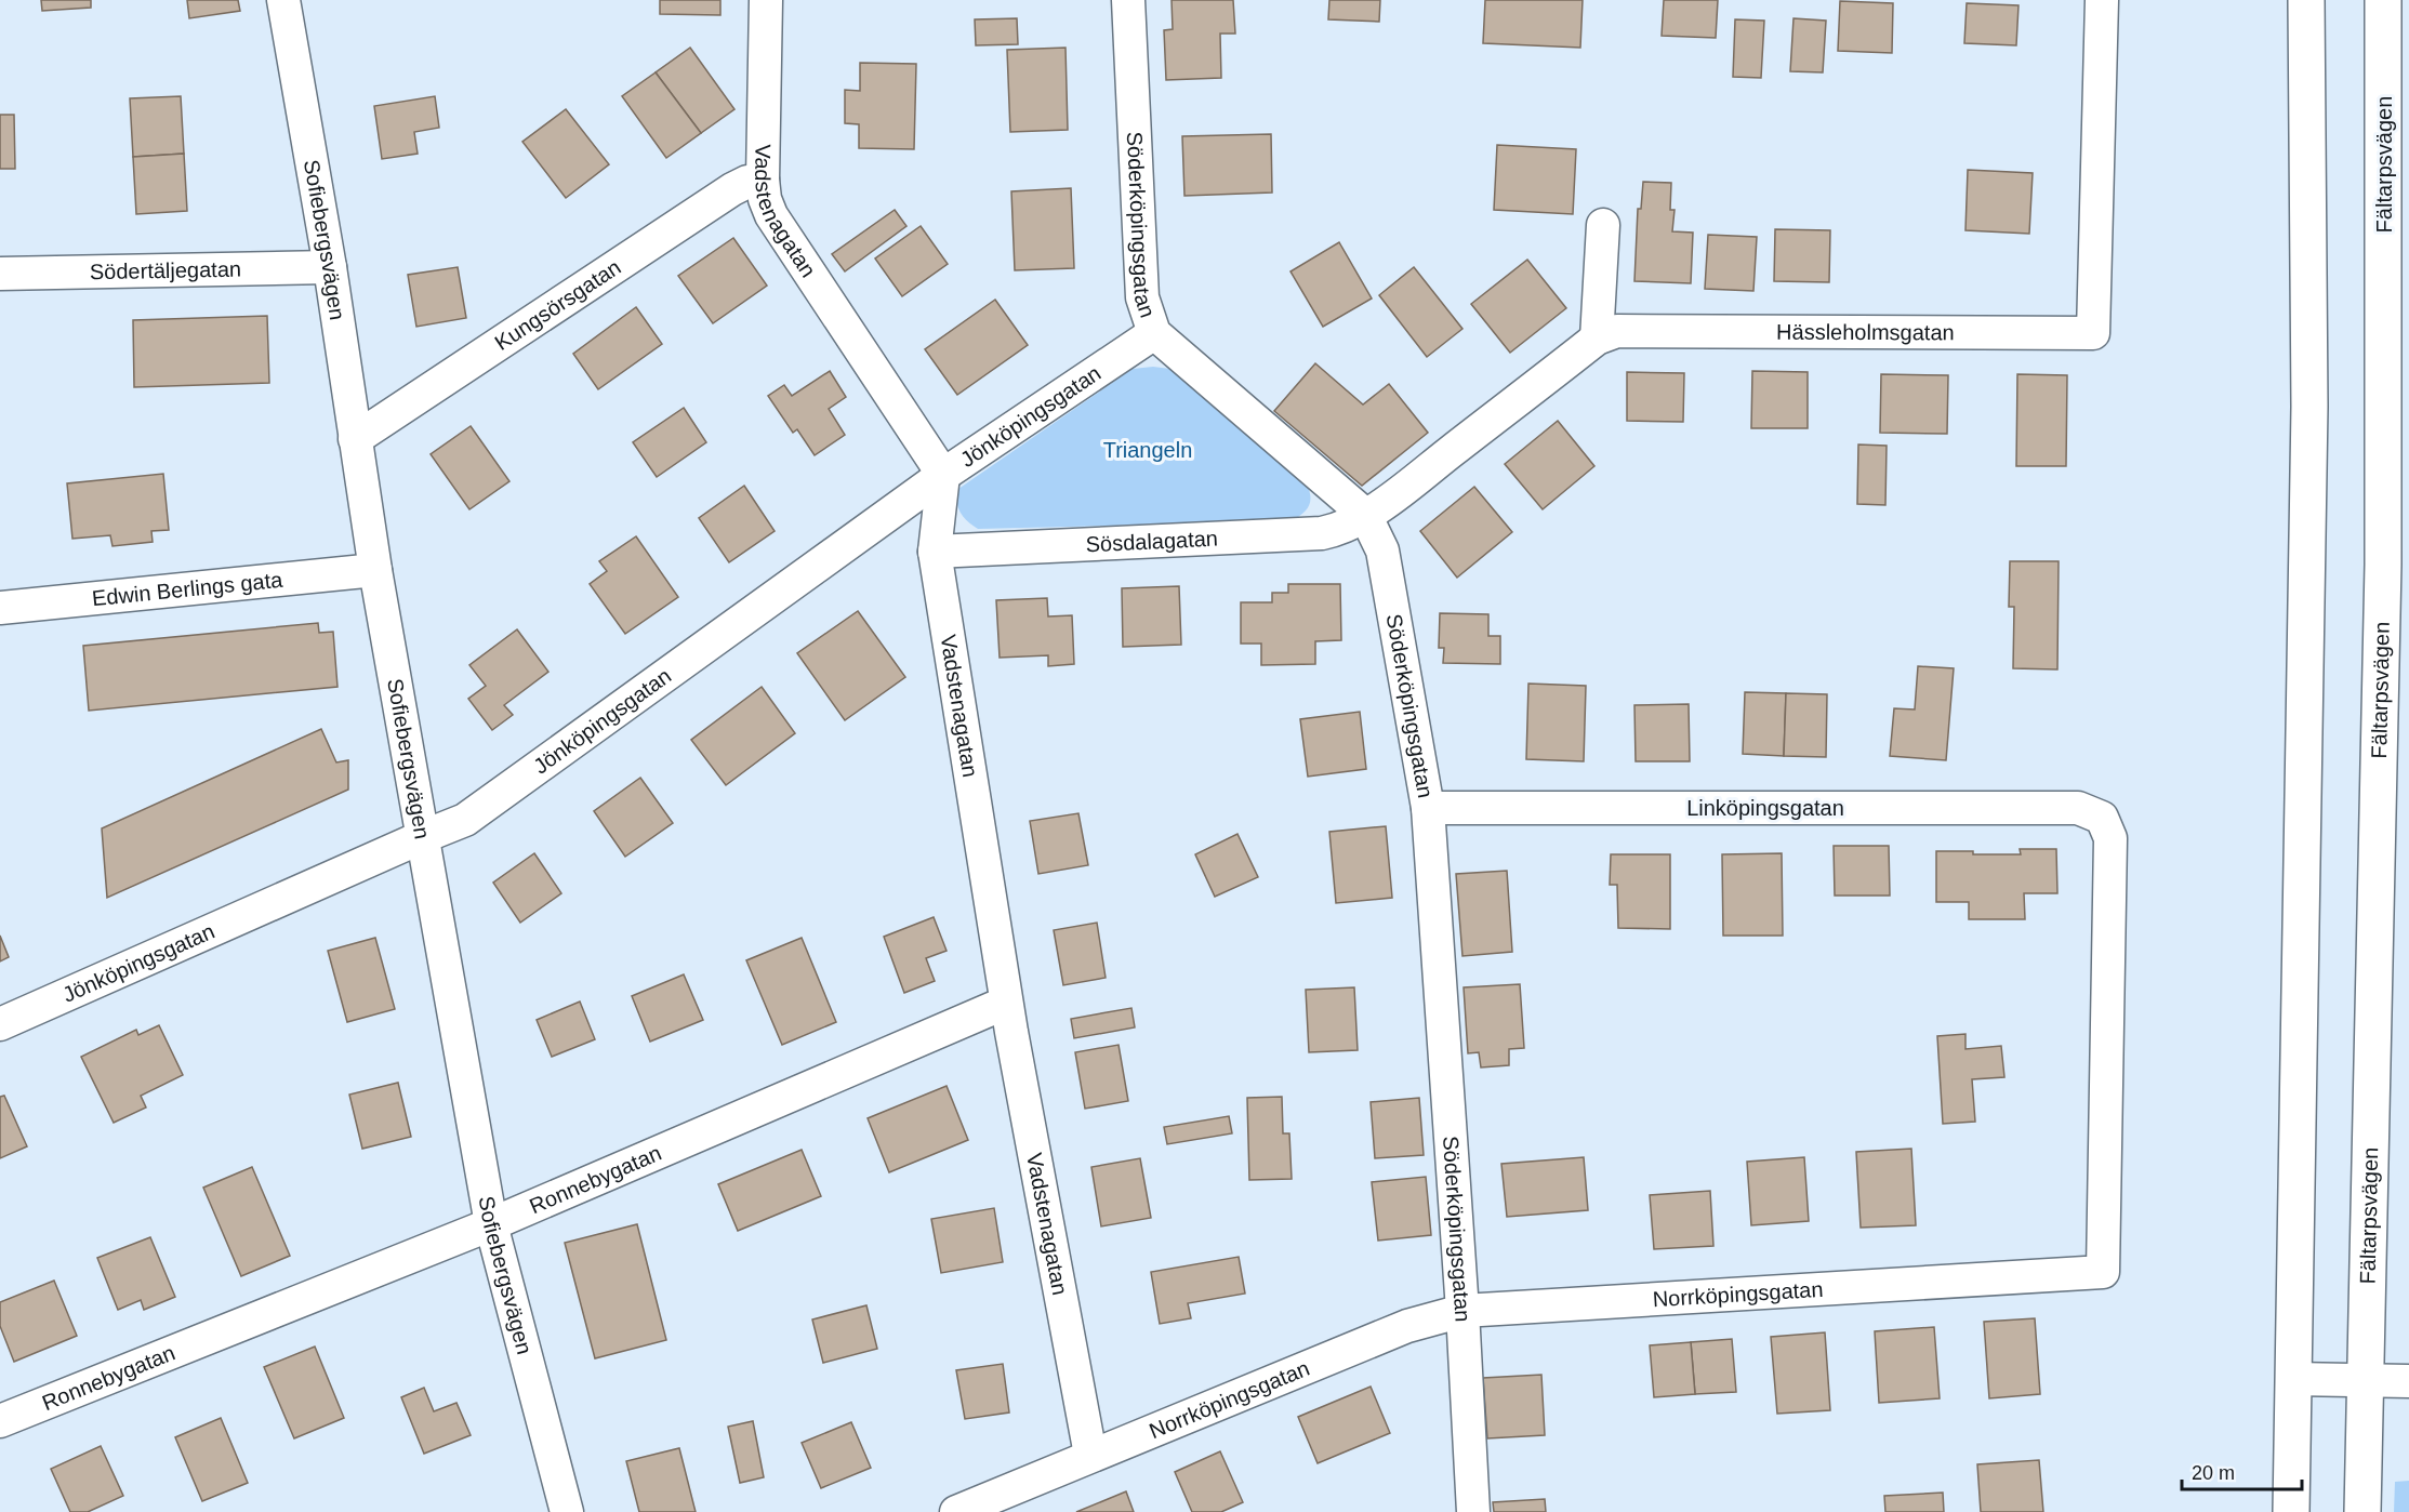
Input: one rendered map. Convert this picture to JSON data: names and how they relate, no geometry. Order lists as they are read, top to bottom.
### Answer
{
  "streets": {
    "main road": ["Fältarpsvägen"],
    "street": [
      "Vadstenagatan",
      "Söderköpingsgatan",
      "Sofiebergsvägen",
      "Södertäljegatan",
      "Kungsörsgatan",
      "Hässleholmsgatan",
      "Jönköpingsgatan",
      "Sösdalagatan",
      "Edwin Berlings gata",
      "Linköpingsgatan",
      "Ronnebygatan",
      "Norrköpingsgatan"
    ]
  },
  "crossings": [
    ["Vadstenagatan", "Kungsörsgatan"],
    ["Vadstenagatan", "Jönköpingsgatan"],
    ["Vadstenagatan", "Sösdalagatan"],
    ["Vadstenagatan", "Ronnebygatan"],
    ["Vadstenagatan", "Norrköpingsgatan"],
    ["Söderköpingsgatan", "Hässleholmsgatan"],
    ["Söderköpingsgatan", "Jönköpingsgatan"],
    ["Söderköpingsgatan", "Sösdalagatan"],
    ["Söderköpingsgatan", "Linköpingsgatan"],
    ["Söderköpingsgatan", "Norrköpingsgatan"],
    ["Sofiebergsvägen", "Södertäljegatan"],
    ["Sofiebergsvägen", "Kungsörsgatan"],
    ["Sofiebergsvägen", "Jönköpingsgatan"],
    ["Sofiebergsvägen", "Edwin Berlings gata"],
    ["Sofiebergsvägen", "Ronnebygatan"],
    ["Hässleholmsgatan", "Sösdalagatan"],
    ["Linköpingsgatan", "Norrköpingsgatan"]
  ],
  "parks": ["Triangeln"],
  "scale_bar": "20 m"
}
